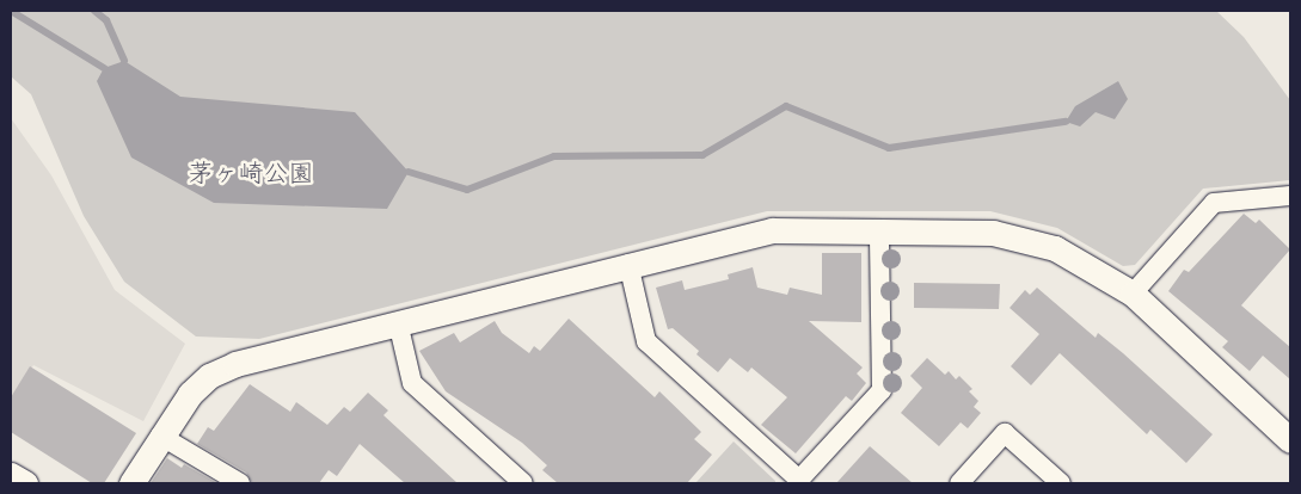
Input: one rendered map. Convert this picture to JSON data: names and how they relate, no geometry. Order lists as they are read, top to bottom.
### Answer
{
  "parks": ["茅ヶ崎公園"]
}
